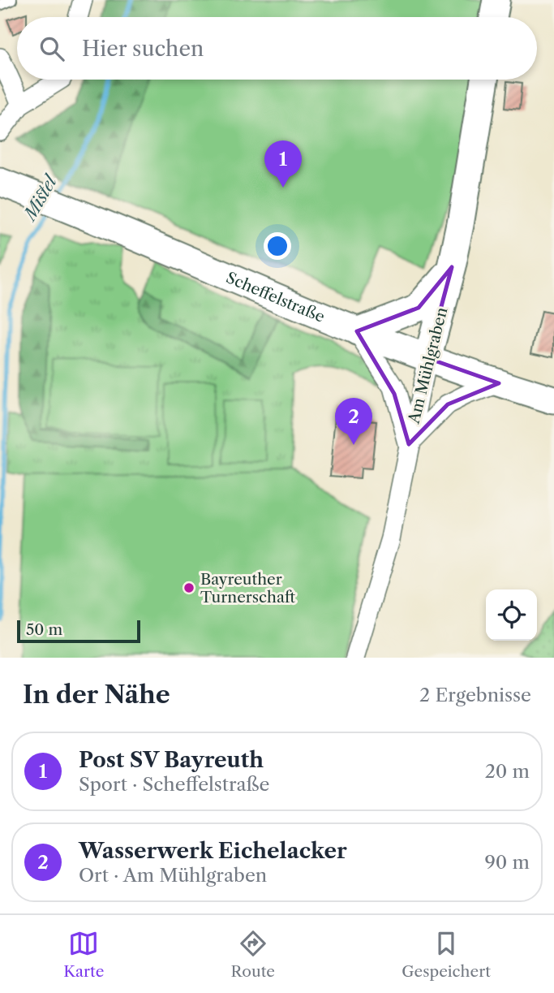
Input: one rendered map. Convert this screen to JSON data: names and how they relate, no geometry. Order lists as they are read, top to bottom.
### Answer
{
  "streets": {
    "main road": ["Scheffelstraße", "Am Mühlgraben"]
  },
  "crossings": [
    ["Scheffelstraße", "Am Mühlgraben"]
  ],
  "water": ["Mistel"],
  "places": ["Bayreuther Turnerschaft"],
  "scale_bar": "50 m",
  "page": {
    "search": "Hier suchen",
    "pins": ["1", "2"],
    "scale": "50 m",
    "heading": ["In der Nähe", "2 Ergebnisse"],
    "list": [
      {
        "mark": "1",
        "name": "Post SV Bayreuth",
        "note": "Sport · Scheffelstraße",
        "value": "20 m"
      },
      {
        "mark": "2",
        "name": "Wasserwerk Eichelacker",
        "note": "Ort · Am Mühlgraben",
        "value": "90 m"
      }
    ],
    "nav": ["Karte", "Route", "Gespeichert"]
  }
}
